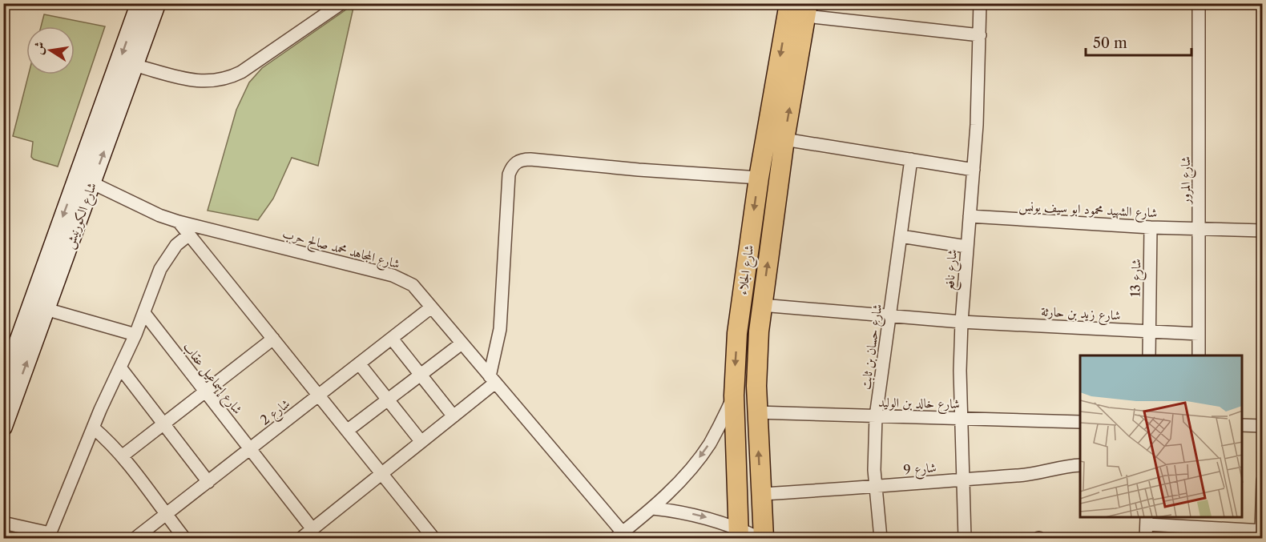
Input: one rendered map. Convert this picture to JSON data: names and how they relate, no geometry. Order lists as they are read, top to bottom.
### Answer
{
  "streets": {
    "main road": ["شارع الجلاء"],
    "street": [
      "شارع المرور",
      "شارع الشهيد محمود ابو سيف يونس",
      "شارع الكورنيش",
      "شارع المجاهد محمد صالح حرب",
      "شارع نافع",
      "شارع 13",
      "شارع زيد بن حارثة",
      "شارع حسان بن ثابت",
      "شارع إسماعيل عقاب",
      "شارع خالد بن الوليد",
      "شارع 2",
      "شارع 9"
    ]
  },
  "crossings": [
    ["شارع المرور", "شارع الشهيد محمود ابو سيف يونس"],
    ["شارع المرور", "شارع زيد بن حارثة"],
    ["شارع الشهيد محمود ابو سيف يونس", "شارع نافع"],
    ["شارع الشهيد محمود ابو سيف يونس", "شارع 13"],
    ["شارع الكورنيش", "شارع المجاهد محمد صالح حرب"],
    ["شارع المجاهد محمد صالح حرب", "شارع 2"],
    ["شارع الجلاء", "شارع زيد بن حارثة"],
    ["شارع الجلاء", "شارع خالد بن الوليد"],
    ["شارع الجلاء", "شارع 9"],
    ["شارع نافع", "شارع زيد بن حارثة"],
    ["شارع نافع", "شارع خالد بن الوليد"],
    ["شارع نافع", "شارع 9"],
    ["شارع 13", "شارع زيد بن حارثة"],
    ["شارع زيد بن حارثة", "شارع حسان بن ثابت"],
    ["شارع حسان بن ثابت", "شارع خالد بن الوليد"],
    ["شارع حسان بن ثابت", "شارع 9"],
    ["شارع إسماعيل عقاب", "شارع 2"]
  ],
  "scale_bar": "50 m",
  "north": "left"
}
